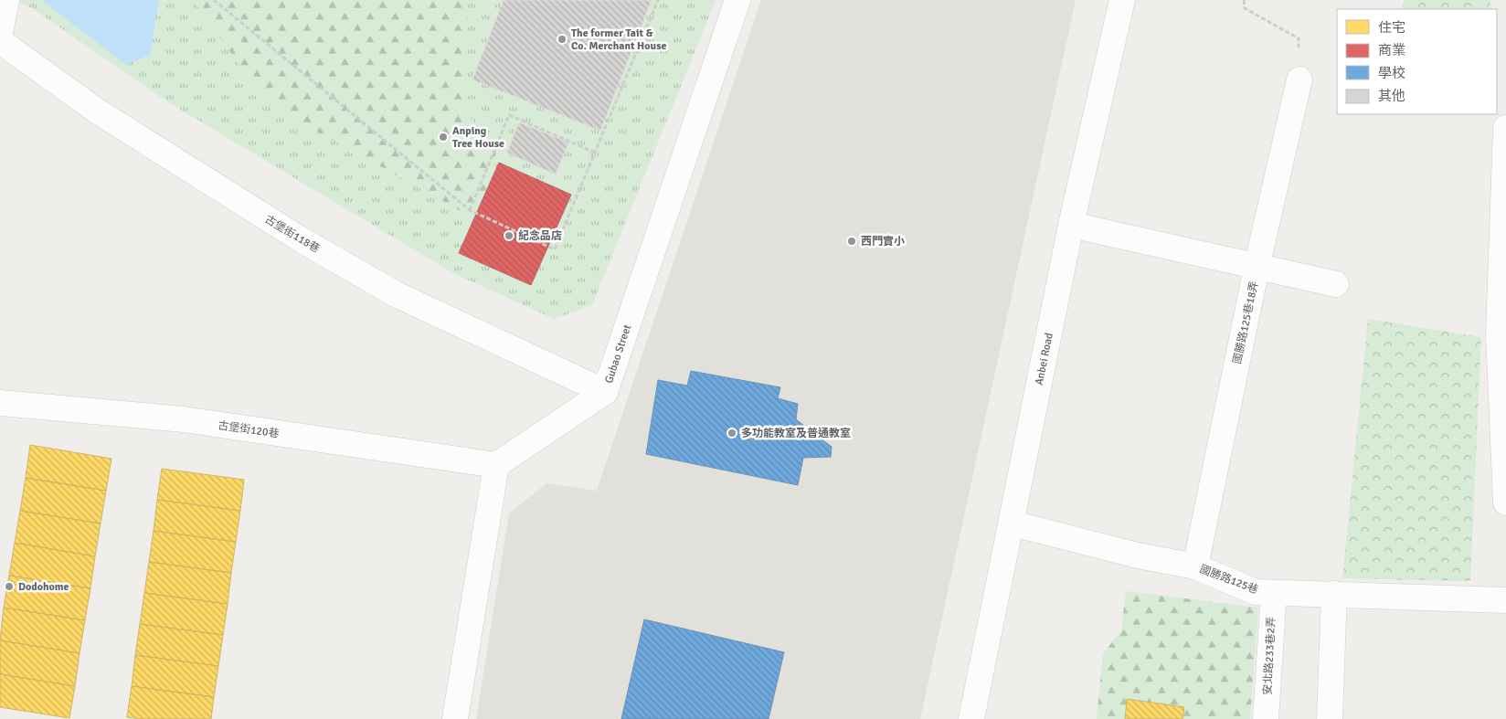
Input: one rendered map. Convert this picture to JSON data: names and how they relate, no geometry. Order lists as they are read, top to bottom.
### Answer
{
  "streets": {
    "street": [
      "古堡街118巷",
      "國勝路125巷18弄",
      "Gubao Street",
      "Anbei Road",
      "古堡街120巷",
      "國勝路125巷",
      "安北路233巷2弄"
    ]
  },
  "crossings": [
    ["古堡街118巷", "Gubao Street"],
    ["國勝路125巷18弄", "國勝路125巷"],
    ["Gubao Street", "古堡街120巷"],
    ["Anbei Road", "國勝路125巷"],
    ["國勝路125巷", "安北路233巷2弄"]
  ],
  "places": [
    "The former Tait & Co. Merchant House",
    "Anping Tree House",
    "紀念品店",
    "西門實小",
    "多功能教室及普通教室",
    "Dodohome"
  ],
  "legend": [
    "住宅",
    "商業",
    "學校",
    "其他"
  ]
}
